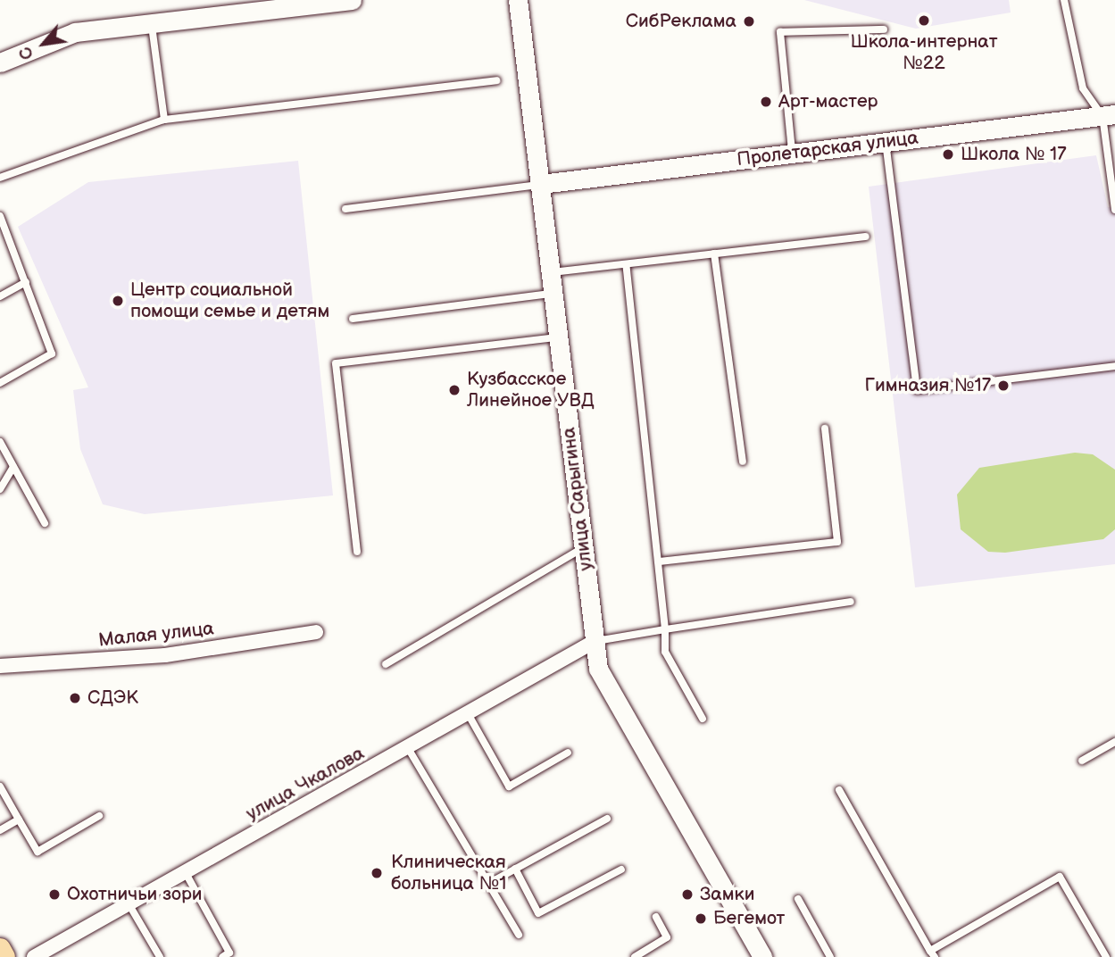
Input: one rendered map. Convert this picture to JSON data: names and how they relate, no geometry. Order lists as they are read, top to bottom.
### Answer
{
  "streets": {
    "street": [
      "Пролетарская улица",
      "улица Сарыгина",
      "Малая улица",
      "улица Чкалова"
    ]
  },
  "crossings": [
    ["Пролетарская улица", "улица Сарыгина"],
    ["улица Сарыгина", "улица Чкалова"]
  ],
  "places": [
    "Школа-интернат №22",
    "СибРеклама",
    "Арт-мастер",
    "Школа № 17",
    "Центр социальной помощи семье и детям",
    "Гимназия №17",
    "Кузбасское Линейное УВД",
    "СДЭК",
    "Клиническая больница №1",
    "Охотничьи зори",
    "Замки",
    "Бегемот"
  ],
  "north": "bottom left"
}
